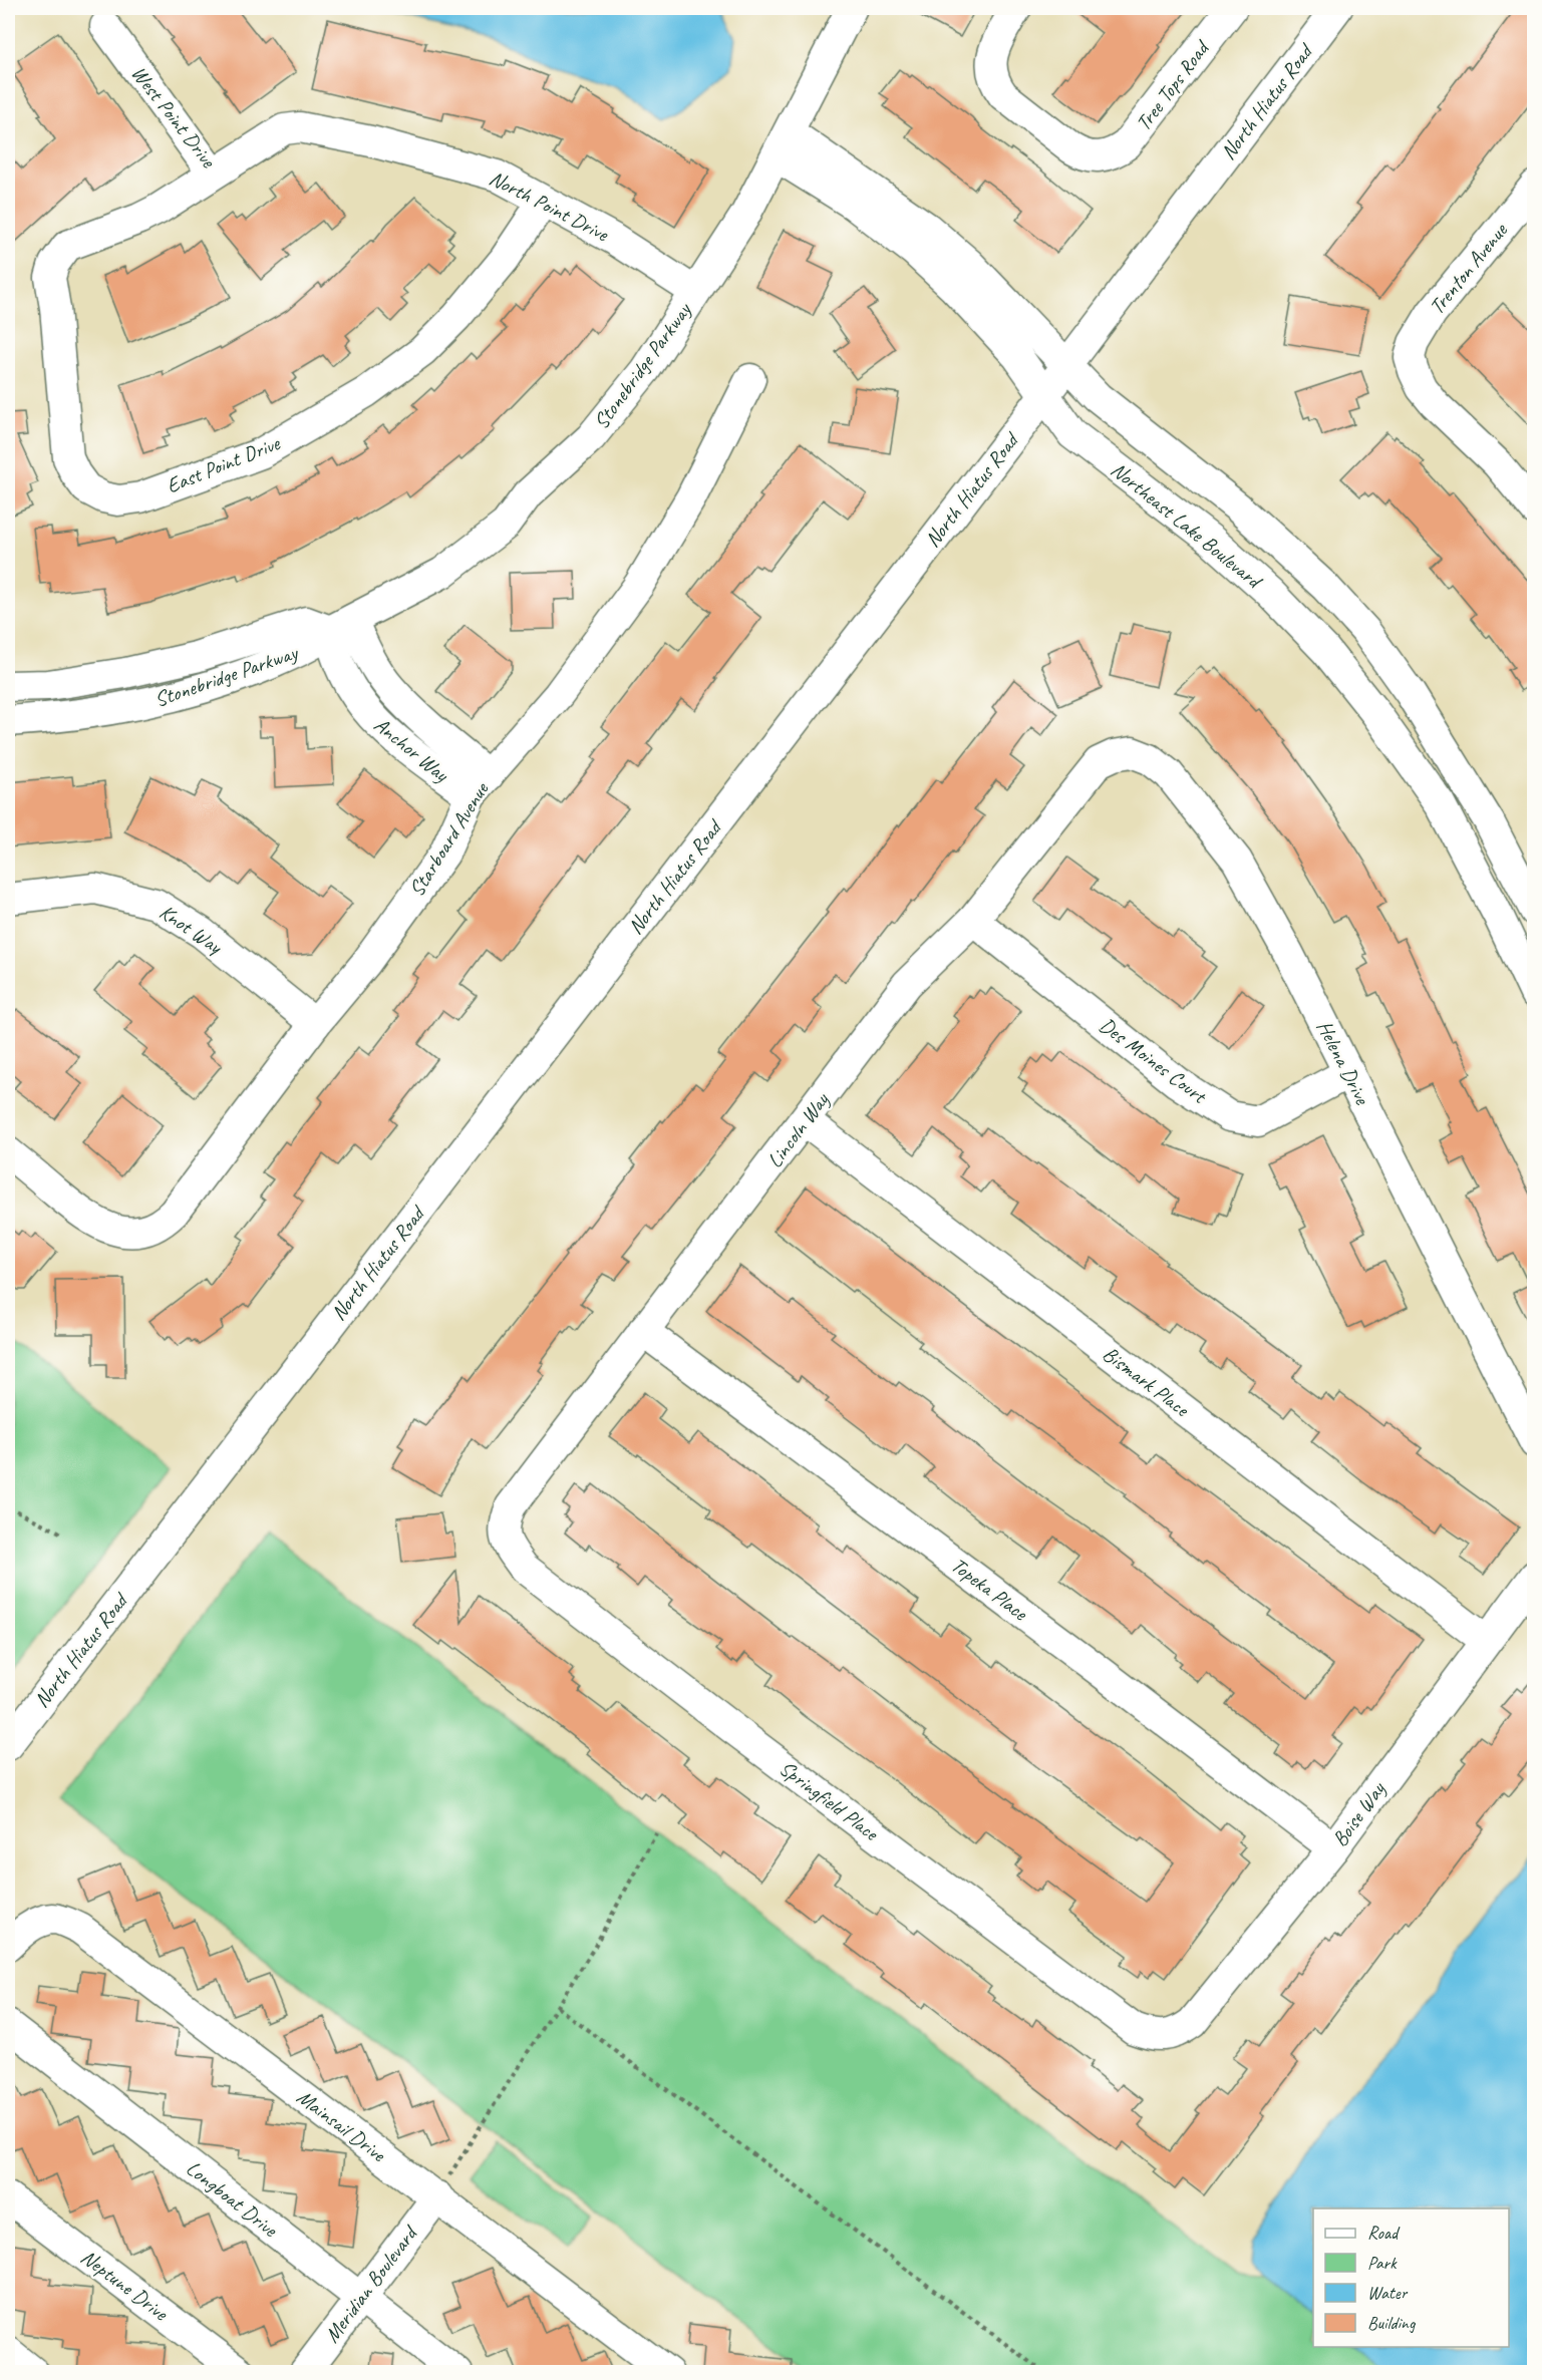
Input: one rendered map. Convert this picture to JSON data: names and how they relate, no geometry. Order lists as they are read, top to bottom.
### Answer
{
  "streets": {
    "street": [
      "Tree Tops Road",
      "North Hiatus Road",
      "West Point Drive",
      "North Point Drive",
      "Trenton Avenue",
      "Stonebridge Parkway",
      "East Point Drive",
      "Northeast Lake Boulevard",
      "Anchor Way",
      "Starboard Avenue",
      "Knot Way",
      "Des Moines Court",
      "Helena Drive",
      "Lincoln Way",
      "Bismark Place",
      "Topeka Place",
      "Springfield Place",
      "Boise Way",
      "Mainsail Drive",
      "Longboat Drive",
      "Neptune Drive",
      "Meridian Boulevard"
    ]
  },
  "crossings": [
    ["North Hiatus Road", "Northeast Lake Boulevard"],
    ["West Point Drive", "North Point Drive"],
    ["West Point Drive", "East Point Drive"],
    ["North Point Drive", "Stonebridge Parkway"],
    ["North Point Drive", "East Point Drive"],
    ["Stonebridge Parkway", "Northeast Lake Boulevard"],
    ["Stonebridge Parkway", "Anchor Way"],
    ["Anchor Way", "Starboard Avenue"],
    ["Starboard Avenue", "Knot Way"],
    ["Des Moines Court", "Helena Drive"],
    ["Des Moines Court", "Lincoln Way"],
    ["Helena Drive", "Lincoln Way"],
    ["Lincoln Way", "Bismark Place"],
    ["Lincoln Way", "Topeka Place"],
    ["Lincoln Way", "Springfield Place"],
    ["Bismark Place", "Boise Way"],
    ["Topeka Place", "Boise Way"],
    ["Springfield Place", "Boise Way"],
    ["Mainsail Drive", "Meridian Boulevard"],
    ["Longboat Drive", "Meridian Boulevard"]
  ],
  "legend": [
    "Road",
    "Park",
    "Water",
    "Building"
  ]
}
